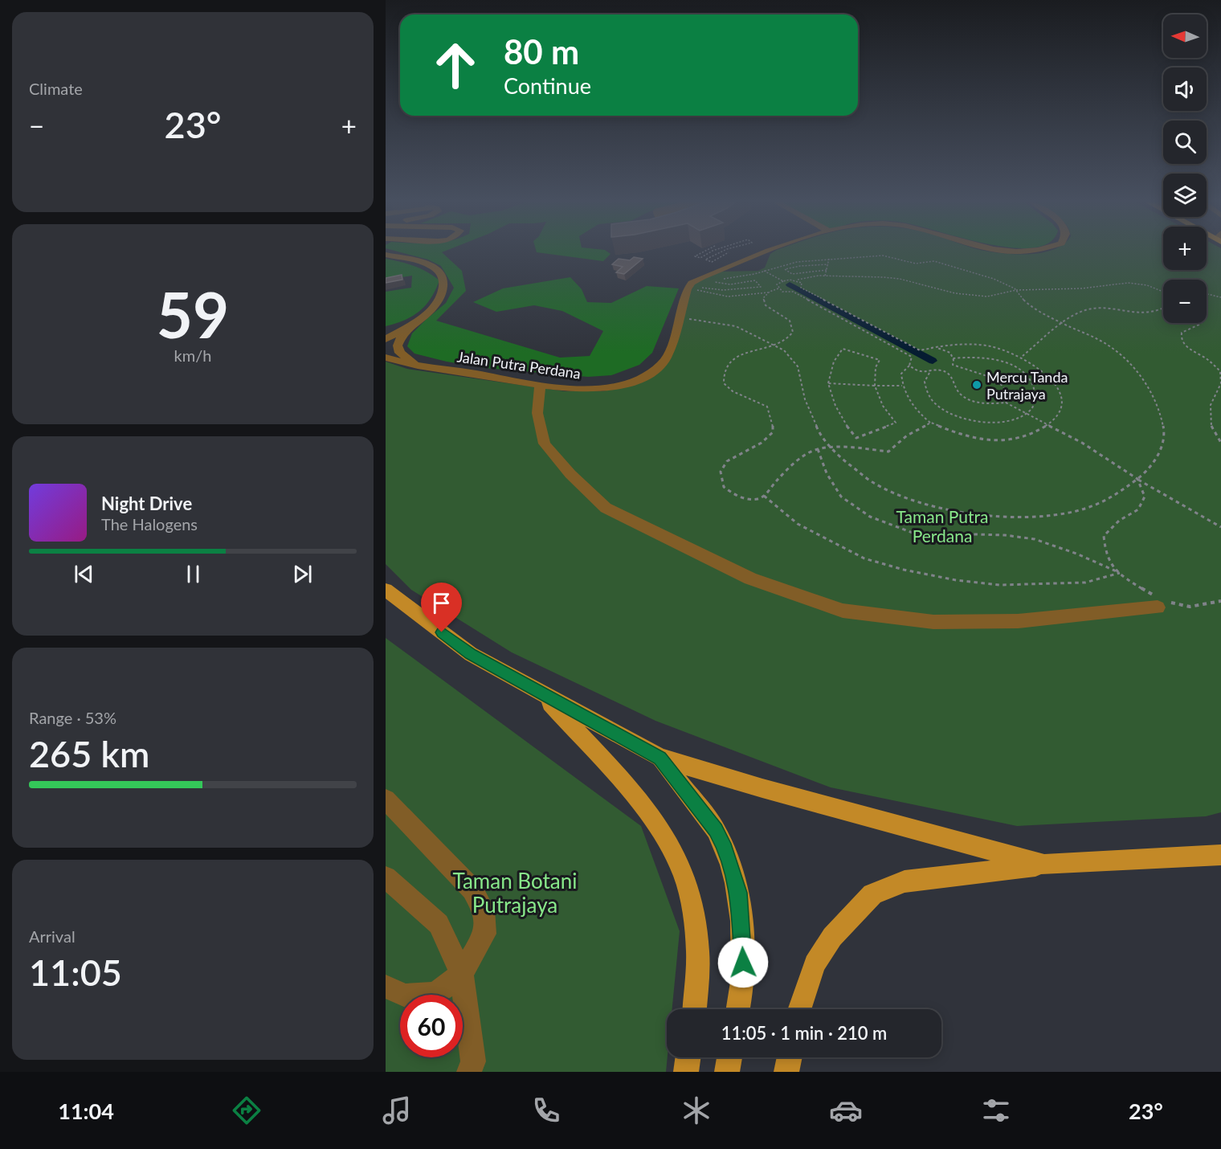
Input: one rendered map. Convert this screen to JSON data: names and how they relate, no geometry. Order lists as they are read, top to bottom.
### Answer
{
  "streets": {
    "street": ["Jalan Putra Perdana"]
  },
  "parks": ["Taman Putra Perdana", "Taman Botani Putrajaya"],
  "places": ["Mercu Tanda Putrajaya"],
  "north": "left",
  "page": {
    "tile": [
      "Climate",
      ["59", "km/h"],
      ["Range · 53%", "265 km"],
      ["Arrival", "11:05"]
    ],
    "map_buttons": ["+", "−"],
    "turn": ["80 m", "Continue"],
    "heat": ["−", "23°", "+"],
    "song": ["Night Drive", "The Halogens"],
    "limit": "60",
    "trip": "11:05 · 1 min · 210 m",
    "tabs": ["11:04", "23°"]
  }
}
